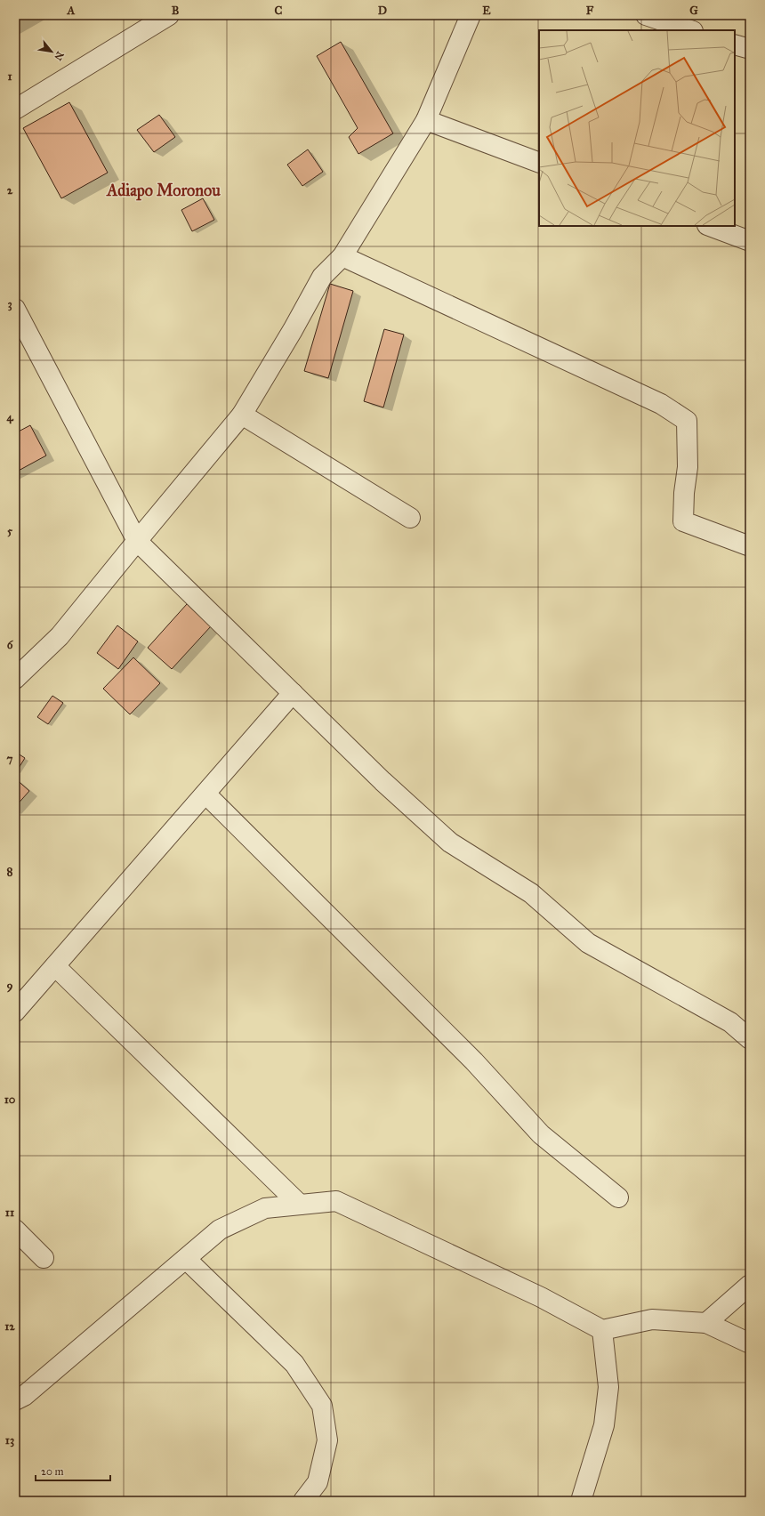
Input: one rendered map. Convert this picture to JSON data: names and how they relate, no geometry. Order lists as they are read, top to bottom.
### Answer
{
  "districts": ["Adiapo Moronou"],
  "scale_bar": "20 m",
  "north": "bottom right",
  "grid": {
    "columns": [
      "A",
      "B",
      "C",
      "D",
      "E",
      "F",
      "G"
    ],
    "rows": [
      "1",
      "2",
      "3",
      "4",
      "5",
      "6",
      "7",
      "8",
      "9",
      "10",
      "11",
      "12",
      "13"
    ]
  }
}
